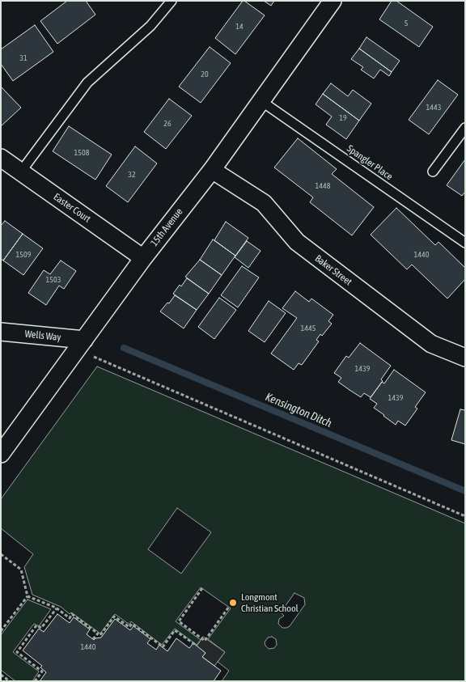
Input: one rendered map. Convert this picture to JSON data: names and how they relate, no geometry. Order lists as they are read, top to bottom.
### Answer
{
  "streets": {
    "street": [
      "Easter Court",
      "15th Avenue",
      "Baker Street",
      "Wells Way"
    ],
    "lane": ["Spangler Place"]
  },
  "crossings": [
    ["Spangler Place", "15th Avenue"],
    ["Easter Court", "15th Avenue"],
    ["15th Avenue", "Baker Street"],
    ["15th Avenue", "Wells Way"]
  ],
  "water": ["Kensington Ditch"],
  "places": ["Longmont Christian School"],
  "house_numbers": [
    "5",
    "14",
    "31",
    "20",
    "1443",
    "19",
    "26",
    "1508",
    "32",
    "1448",
    "1509",
    "1440",
    "1503",
    "1445",
    "1439",
    "1439",
    "1440"
  ]
}
